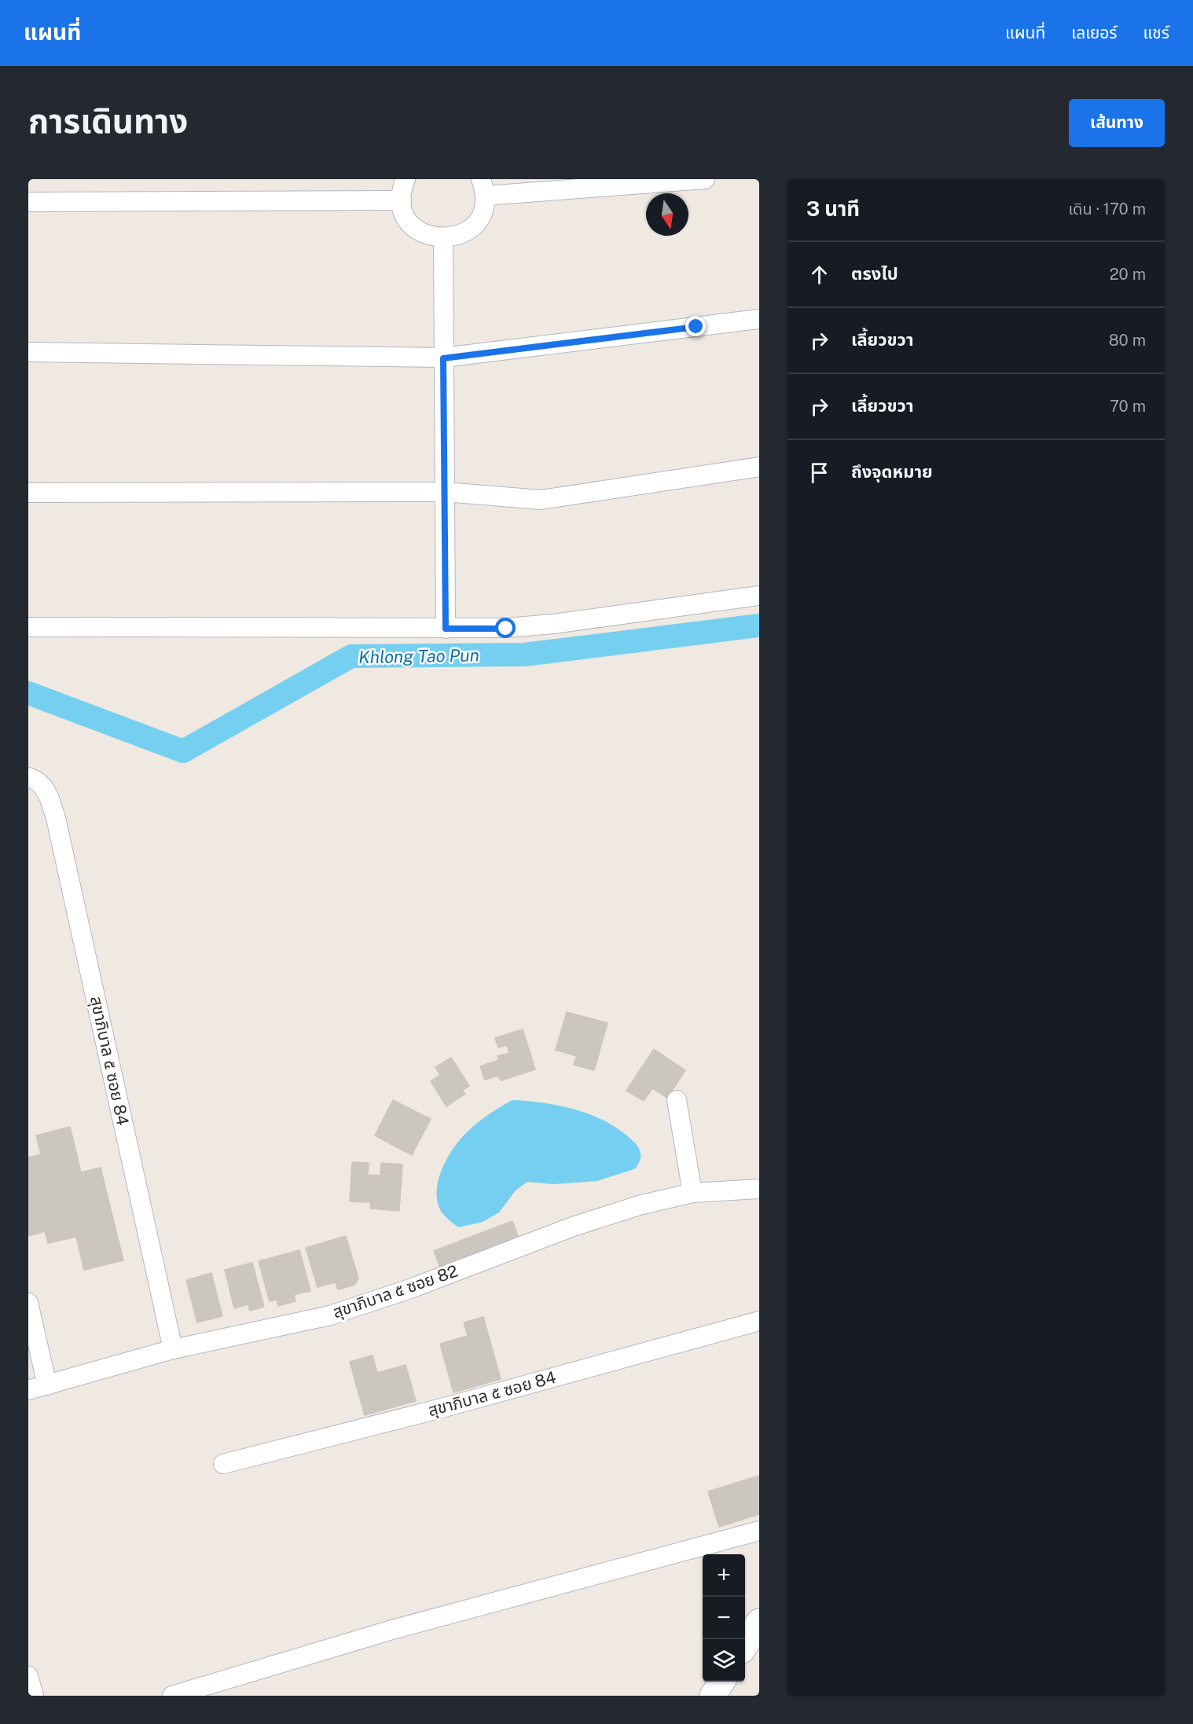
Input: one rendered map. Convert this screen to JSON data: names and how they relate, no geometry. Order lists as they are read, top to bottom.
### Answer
{
  "streets": {
    "street": ["สุขาภิบาล ๕ ซอย 84", "สุขาภิบาล ๕ ซอย 82"]
  },
  "crossings": [
    ["สุขาภิบาล ๕ ซอย 84", "สุขาภิบาล ๕ ซอย 82"]
  ],
  "water": ["Khlong Tao Pun"],
  "north": "bottom",
  "page": {
    "header": "แผนที่",
    "nav": ["แผนที่", "เลเยอร์", "แชร์"],
    "title": "การเดินทาง",
    "buttons": "เส้นทาง",
    "heading": ["3 นาที", "เดิน · 170 m"],
    "list": [
      ["ตรงไป", "20 m"],
      ["เลี้ยวขวา", "80 m"],
      ["เลี้ยวขวา", "70 m"],
      "ถึงจุดหมาย"
    ],
    "map_buttons": ["+", "−"]
  }
}
